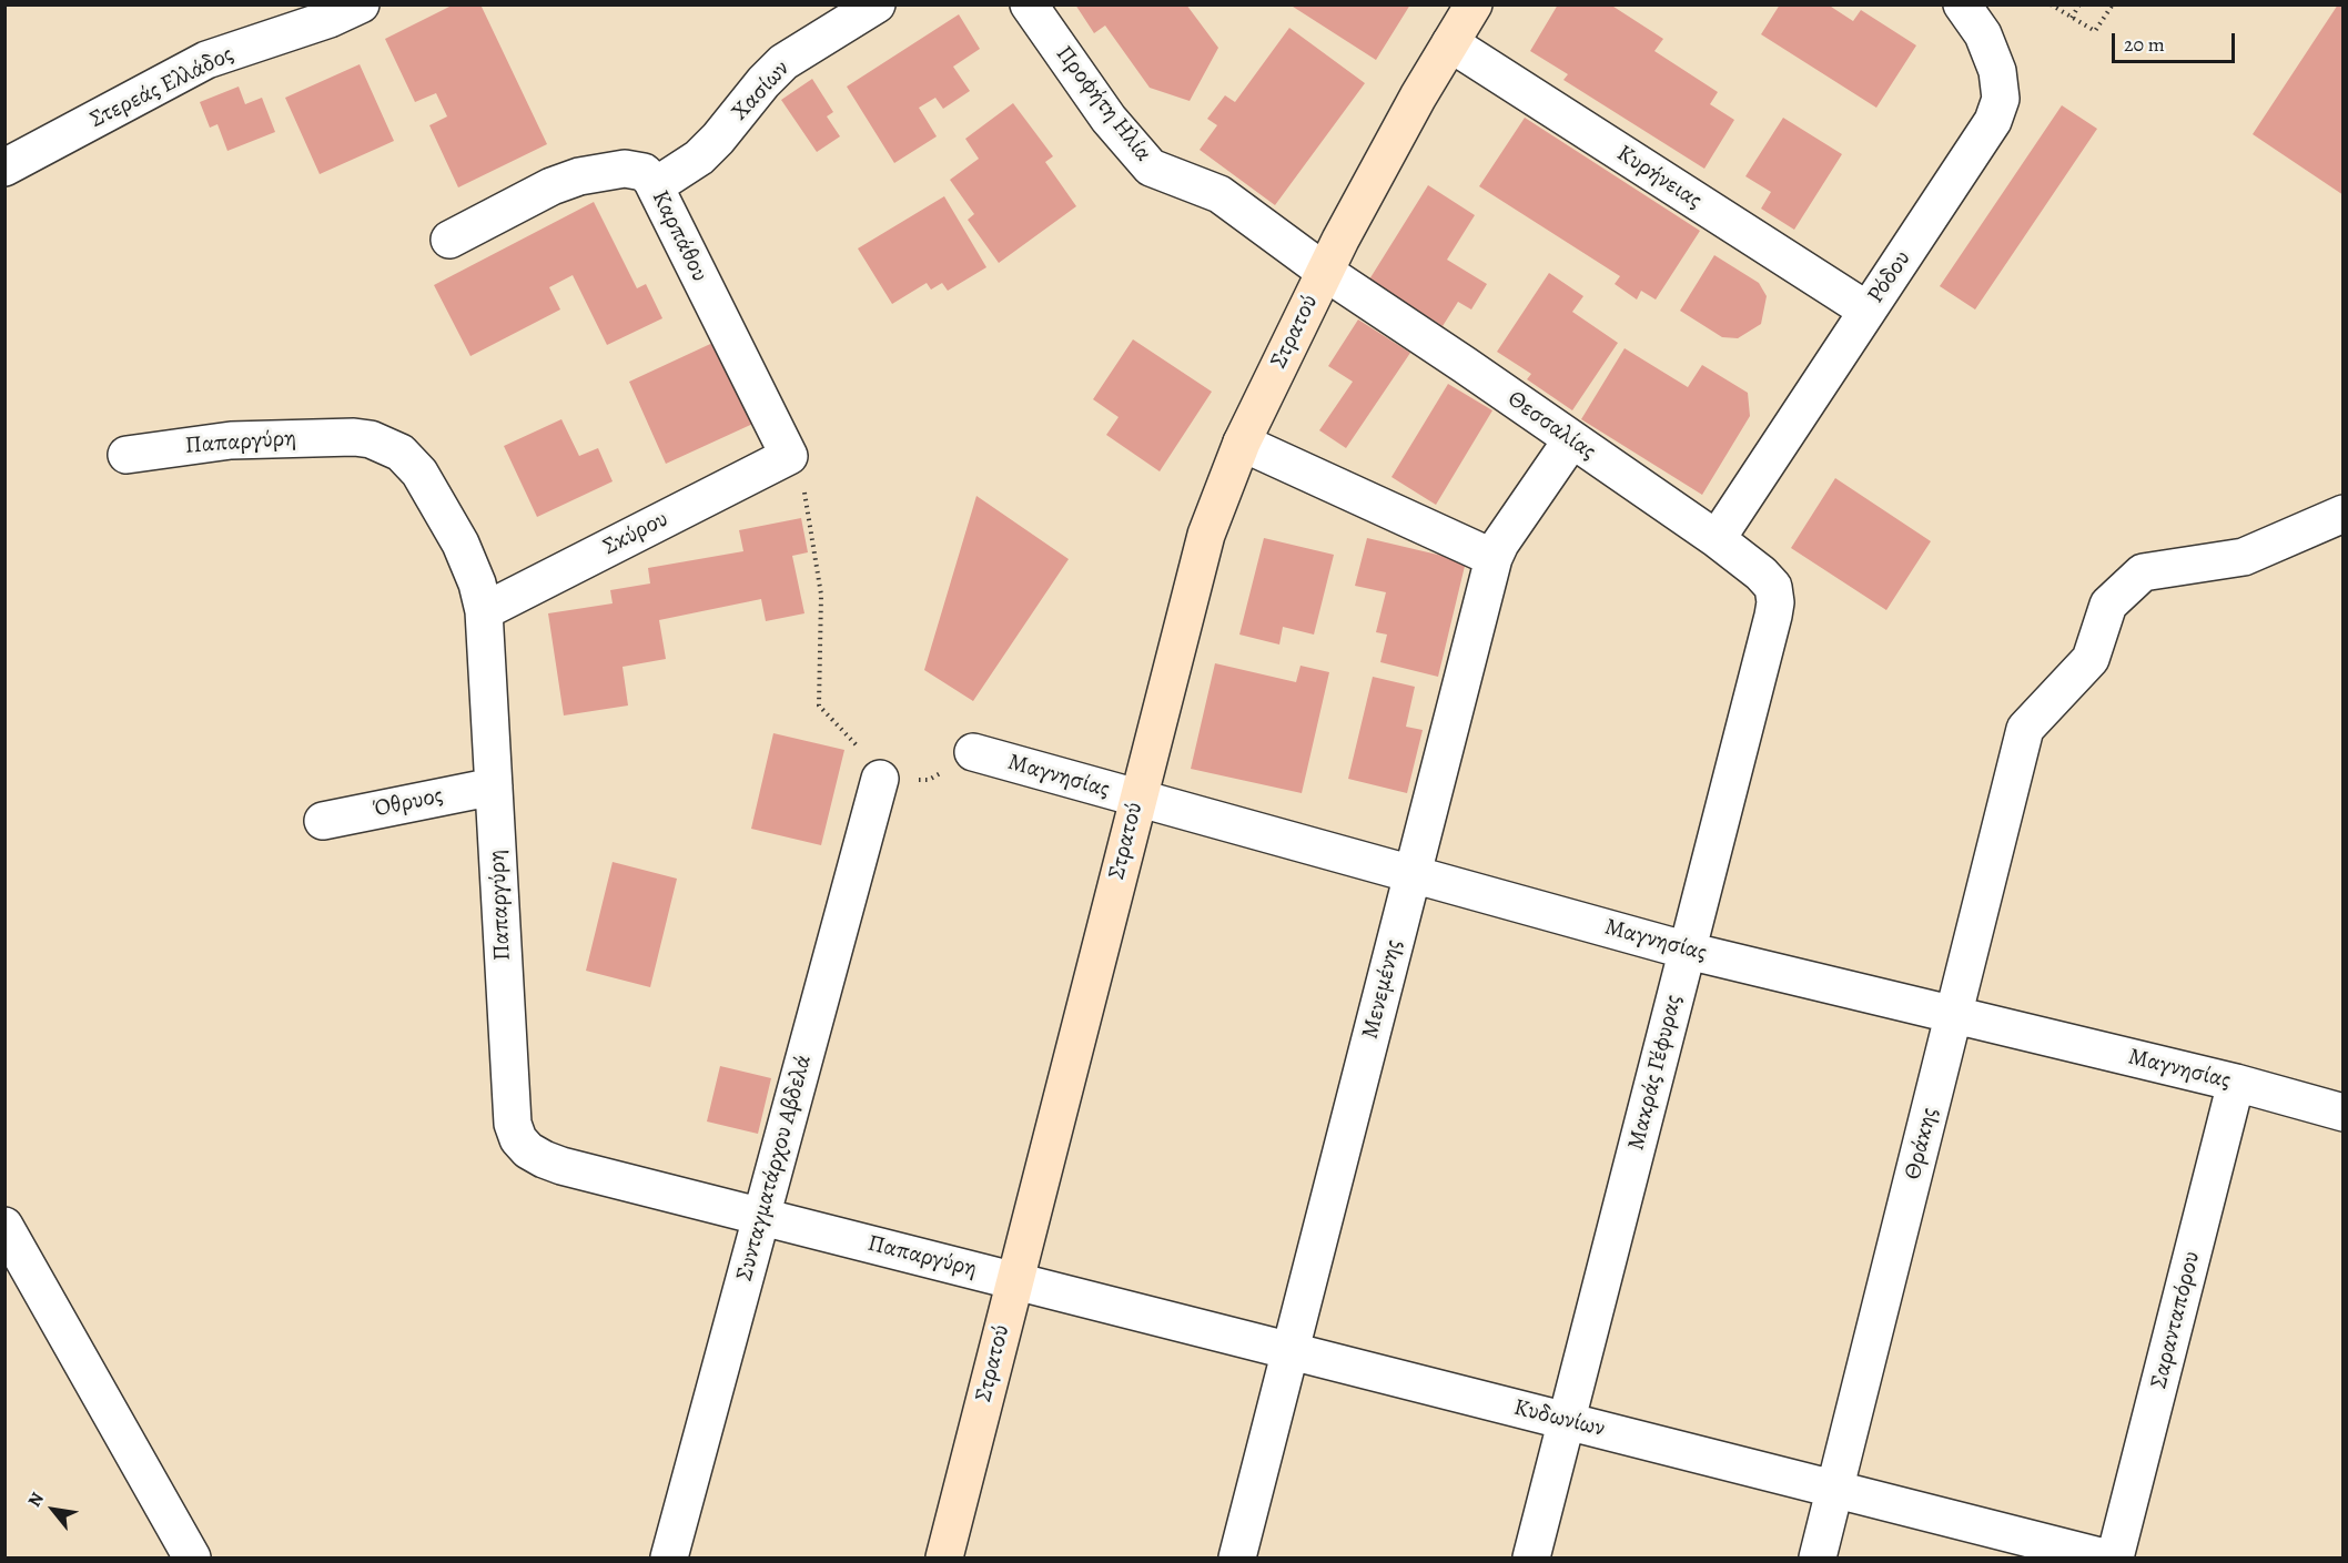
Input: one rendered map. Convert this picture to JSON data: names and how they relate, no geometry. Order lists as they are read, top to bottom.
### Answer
{
  "streets": {
    "street": [
      "Στερεάς Ελλάδος",
      "Χασίων",
      "Προφήτη Ηλία",
      "Κυρήνειας",
      "Καρπάθου",
      "Ρόδου",
      "Στρατού",
      "Θεσσαλίας",
      "Παπαργύρη",
      "Σκύρου",
      "Μαγνησίας",
      "Όθρυος",
      "Μενεμένης",
      "Μακράς Γέφυρας",
      "Θράκης",
      "Συνταγματάρχου Αβδελά",
      "Σαρανταπόρου",
      "Κυδωνίων"
    ]
  },
  "crossings": [
    ["Χασίων", "Καρπάθου"],
    ["Προφήτη Ηλία", "Στρατού"],
    ["Προφήτη Ηλία", "Θεσσαλίας"],
    ["Κυρήνειας", "Ρόδου"],
    ["Κυρήνειας", "Στρατού"],
    ["Καρπάθου", "Σκύρου"],
    ["Ρόδου", "Θεσσαλίας"],
    ["Στρατού", "Θεσσαλίας"],
    ["Στρατού", "Παπαργύρη"],
    ["Στρατού", "Μαγνησίας"],
    ["Στρατού", "Κυδωνίων"],
    ["Θεσσαλίας", "Μενεμένης"],
    ["Θεσσαλίας", "Μακράς Γέφυρας"],
    ["Παπαργύρη", "Σκύρου"],
    ["Παπαργύρη", "Όθρυος"],
    ["Παπαργύρη", "Συνταγματάρχου Αβδελά"],
    ["Παπαργύρη", "Κυδωνίων"],
    ["Μαγνησίας", "Μενεμένης"],
    ["Μαγνησίας", "Μακράς Γέφυρας"],
    ["Μαγνησίας", "Θράκης"],
    ["Μαγνησίας", "Σαρανταπόρου"],
    ["Μενεμένης", "Κυδωνίων"],
    ["Μακράς Γέφυρας", "Κυδωνίων"],
    ["Θράκης", "Κυδωνίων"]
  ],
  "scale_bar": "20 m",
  "north": "top left"
}
